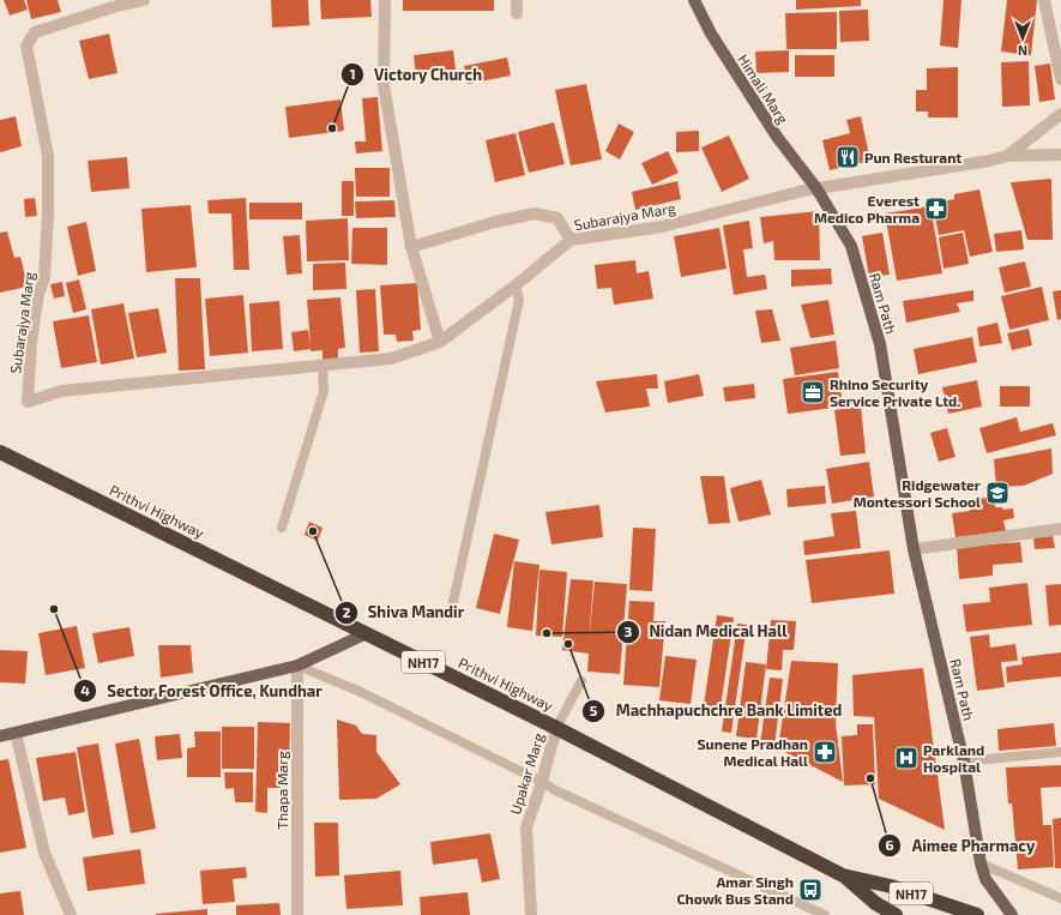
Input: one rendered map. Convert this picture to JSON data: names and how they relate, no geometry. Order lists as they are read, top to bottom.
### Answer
{
  "streets": {
    "highway": ["Prithvi Highway", "NH17"],
    "main road": ["Himali Marg", "Ram Path"],
    "street": ["Subarajya Marg", "Upakar Marg", "Thapa Marg"]
  },
  "crossings": [
    ["Himali Marg", "Subarajya Marg"],
    ["Himali Marg", "Ram Path"],
    ["Subarajya Marg", "Ram Path"],
    ["Prithvi Highway", "Upakar Marg"]
  ],
  "places": {
    "other": [
      "Victory Church",
      "Shiva Mandir",
      "Sector Forest Office, Kundhar",
      "Nidan Medical Hall",
      "Machhapuchchre Bank Limited",
      "Aimee Pharmacy"
    ],
    "restaurant": ["Pun Resturant"],
    "pharmacy": ["Everest Medico Pharma", "Sunene Pradhan Medical Hall"],
    "office": ["Rhino Security Service Private Ltd."],
    "school or university": ["Ridgewater Montessori School"],
    "hospital": ["Parkland Hospital"],
    "bus stop": ["Amar Singh Chowk Bus Stand"]
  },
  "north": "bottom"
}
